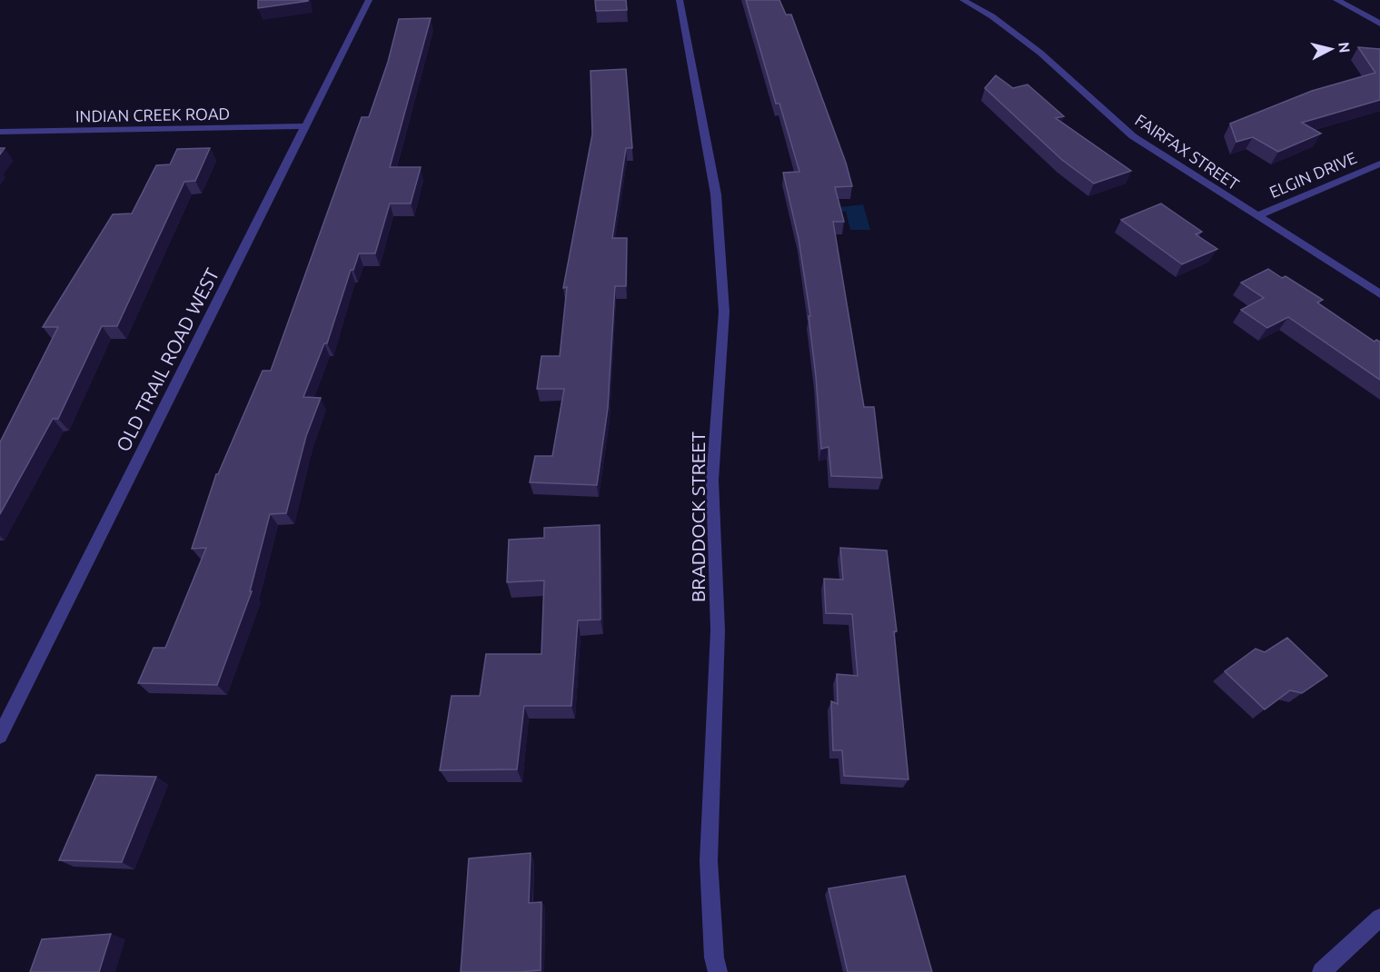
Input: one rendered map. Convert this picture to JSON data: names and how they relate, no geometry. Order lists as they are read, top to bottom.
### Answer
{
  "streets": {
    "street": [
      "INDIAN CREEK ROAD",
      "FAIRFAX STREET",
      "ELGIN DRIVE",
      "OLD TRAIL ROAD WEST",
      "BRADDOCK STREET"
    ]
  },
  "crossings": [
    ["INDIAN CREEK ROAD", "OLD TRAIL ROAD WEST"],
    ["FAIRFAX STREET", "ELGIN DRIVE"]
  ],
  "north": "right"
}
